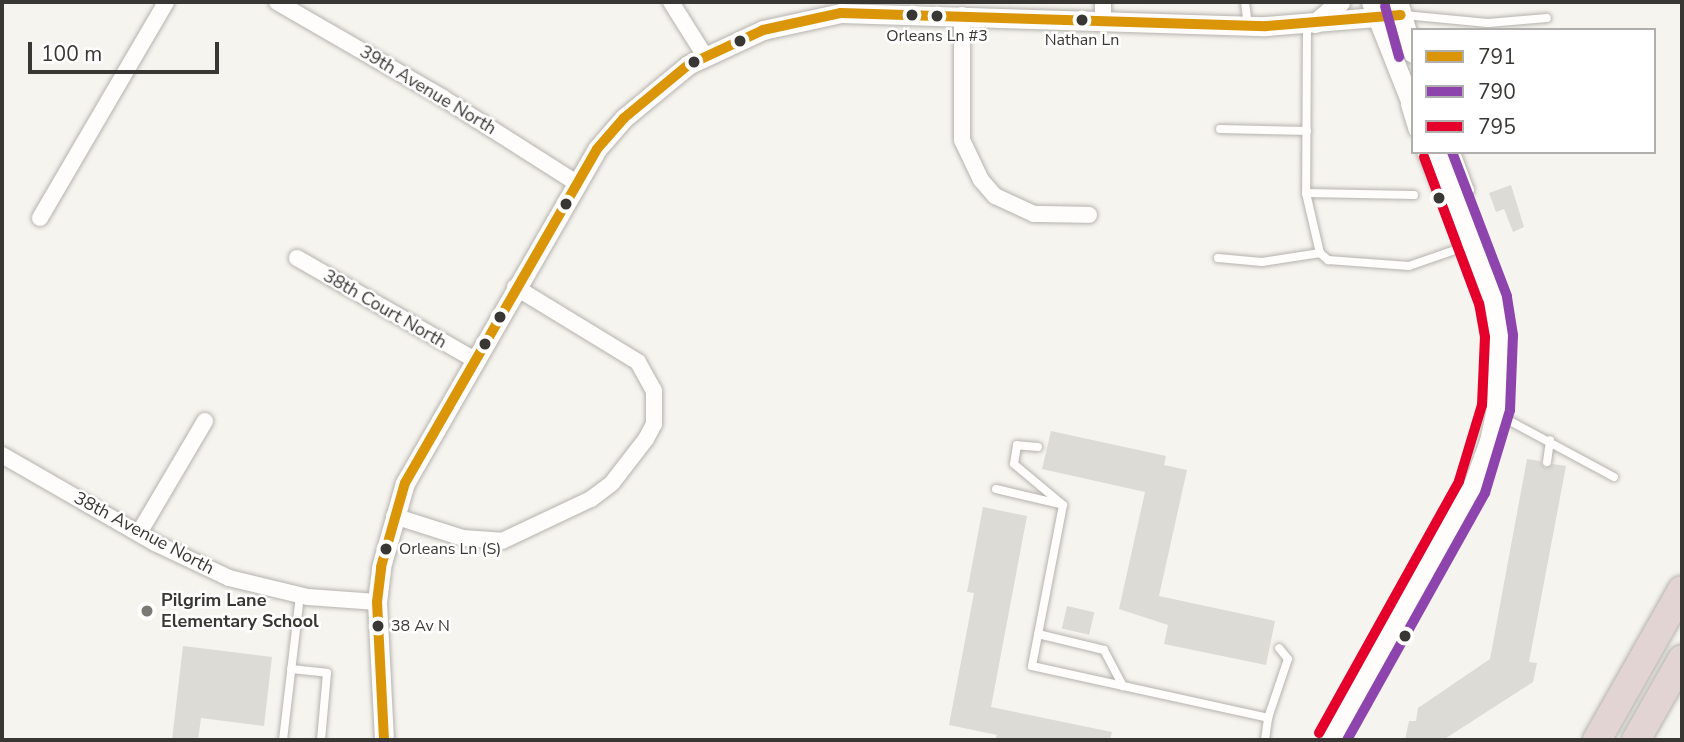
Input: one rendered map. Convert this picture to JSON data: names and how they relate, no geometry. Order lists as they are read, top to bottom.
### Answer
{
  "streets": {
    "street": ["39th Avenue North", "38th Court North", "38th Avenue North"]
  },
  "places": [
    "Orleans Ln #3",
    "Nathan Ln",
    "Orleans Ln (S)",
    "Pilgrim Lane Elementary School",
    "38 Av N"
  ],
  "lines": ["transit line 790", "transit line 791", "transit line 795"],
  "legend": ["791", "790", "795"],
  "scale_bar": "100 m"
}
